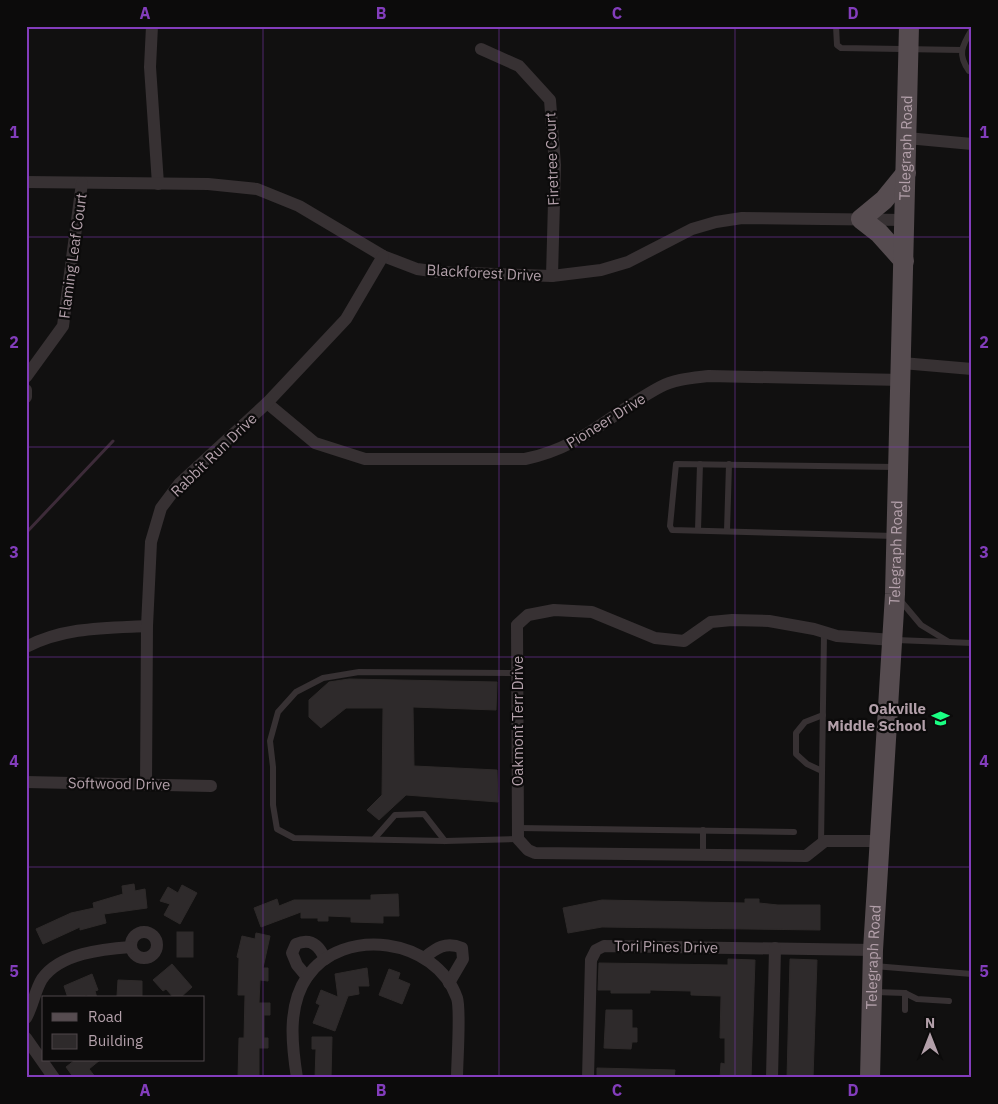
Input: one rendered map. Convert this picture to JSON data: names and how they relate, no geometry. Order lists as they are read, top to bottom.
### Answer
{
  "streets": {
    "main road": ["Telegraph Road"],
    "street": [
      "Firetree Court",
      "Flaming Leaf Court",
      "Blackforest Drive",
      "Pioneer Drive",
      "Rabbit Run Drive",
      "Oakmont Terr Drive",
      "Softwood Drive",
      "Tori Pines Drive"
    ]
  },
  "crossings": [
    ["Telegraph Road", "Blackforest Drive"],
    ["Telegraph Road", "Pioneer Drive"],
    ["Telegraph Road", "Oakmont Terr Drive"],
    ["Telegraph Road", "Tori Pines Drive"],
    ["Firetree Court", "Blackforest Drive"],
    ["Flaming Leaf Court", "Blackforest Drive"],
    ["Blackforest Drive", "Rabbit Run Drive"],
    ["Pioneer Drive", "Rabbit Run Drive"],
    ["Rabbit Run Drive", "Softwood Drive"]
  ],
  "places": {
    "school or university": ["Oakville Middle School"]
  },
  "legend": ["Road", "Building"],
  "north": "top",
  "grid": {
    "columns": [
      "A",
      "B",
      "C",
      "D"
    ],
    "rows": [
      "1",
      "2",
      "3",
      "4",
      "5"
    ]
  }
}
